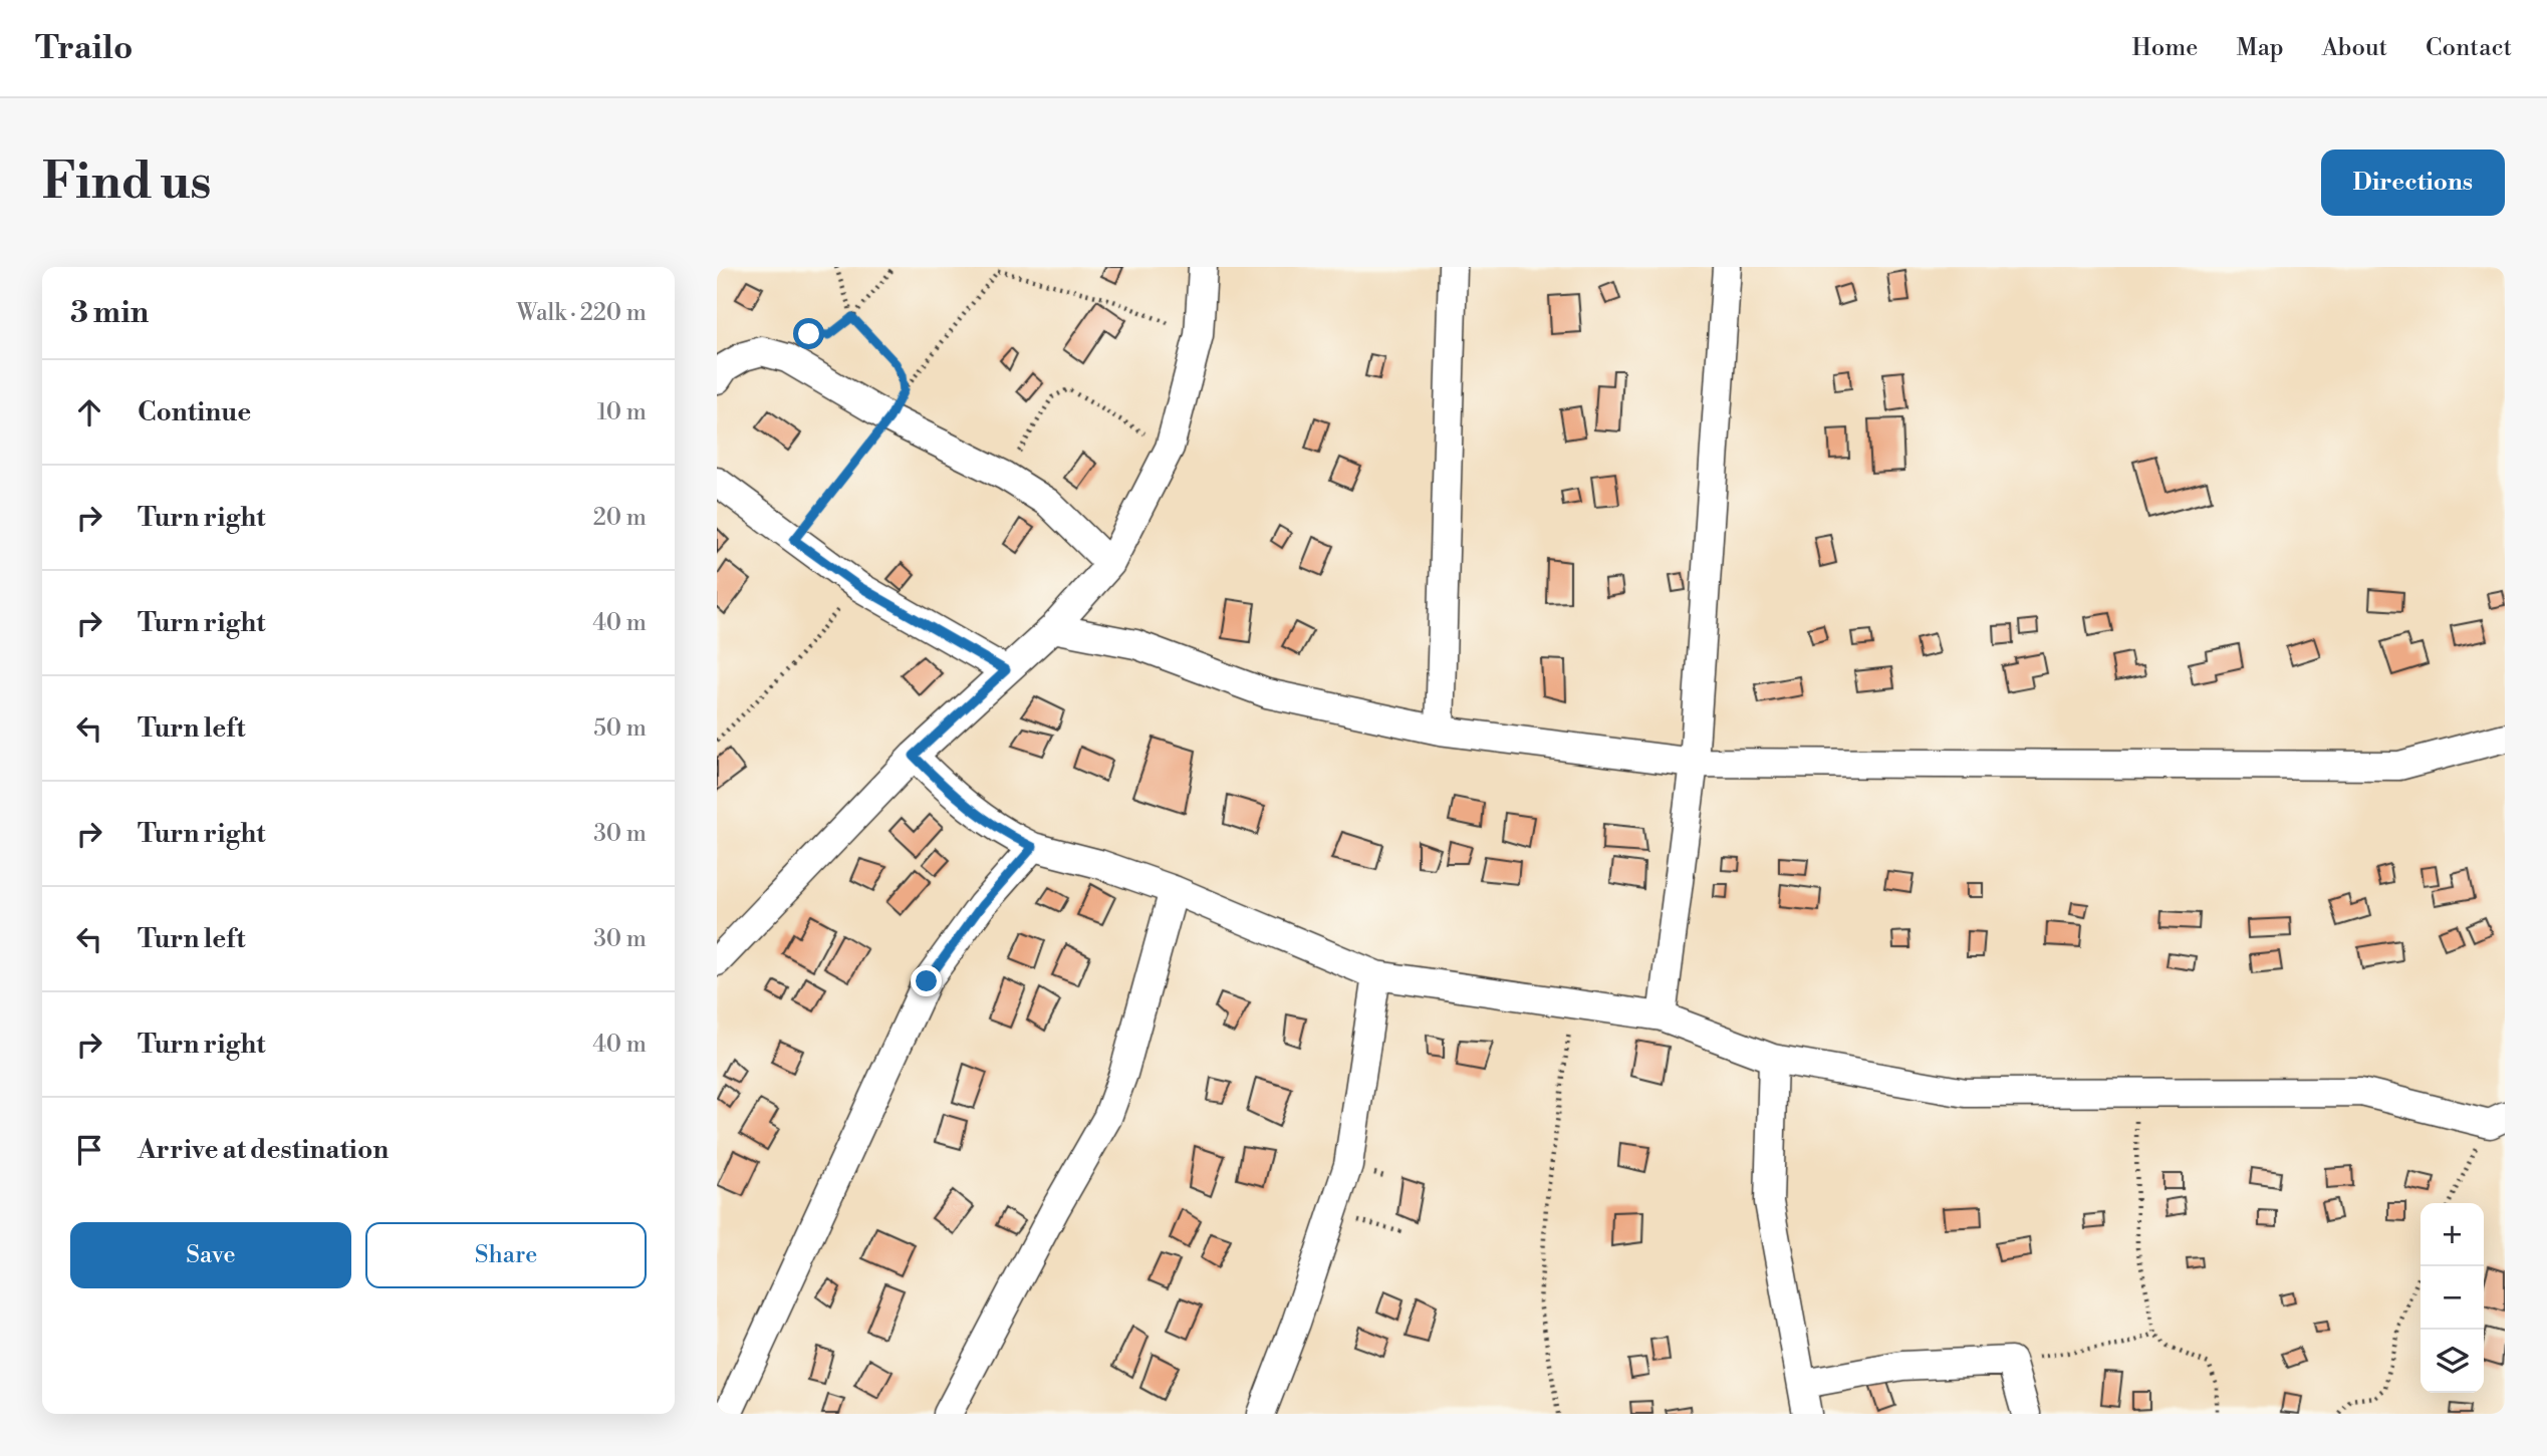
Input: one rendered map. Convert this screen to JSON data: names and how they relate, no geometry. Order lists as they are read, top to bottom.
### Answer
{
  "page": {
    "header": "Trailo",
    "nav": [
      "Home",
      "Map",
      "About",
      "Contact"
    ],
    "buttons": [
      "Directions",
      ["Save", "Share"]
    ],
    "title": "Find us",
    "heading": ["3 min", "Walk · 220 m"],
    "list": [
      ["Continue", "10 m"],
      ["Turn right", "20 m"],
      ["Turn right", "40 m"],
      ["Turn left", "50 m"],
      ["Turn right", "30 m"],
      ["Turn left", "30 m"],
      ["Turn right", "40 m"],
      "Arrive at destination"
    ],
    "map_buttons": ["+", "−"]
  }
}
